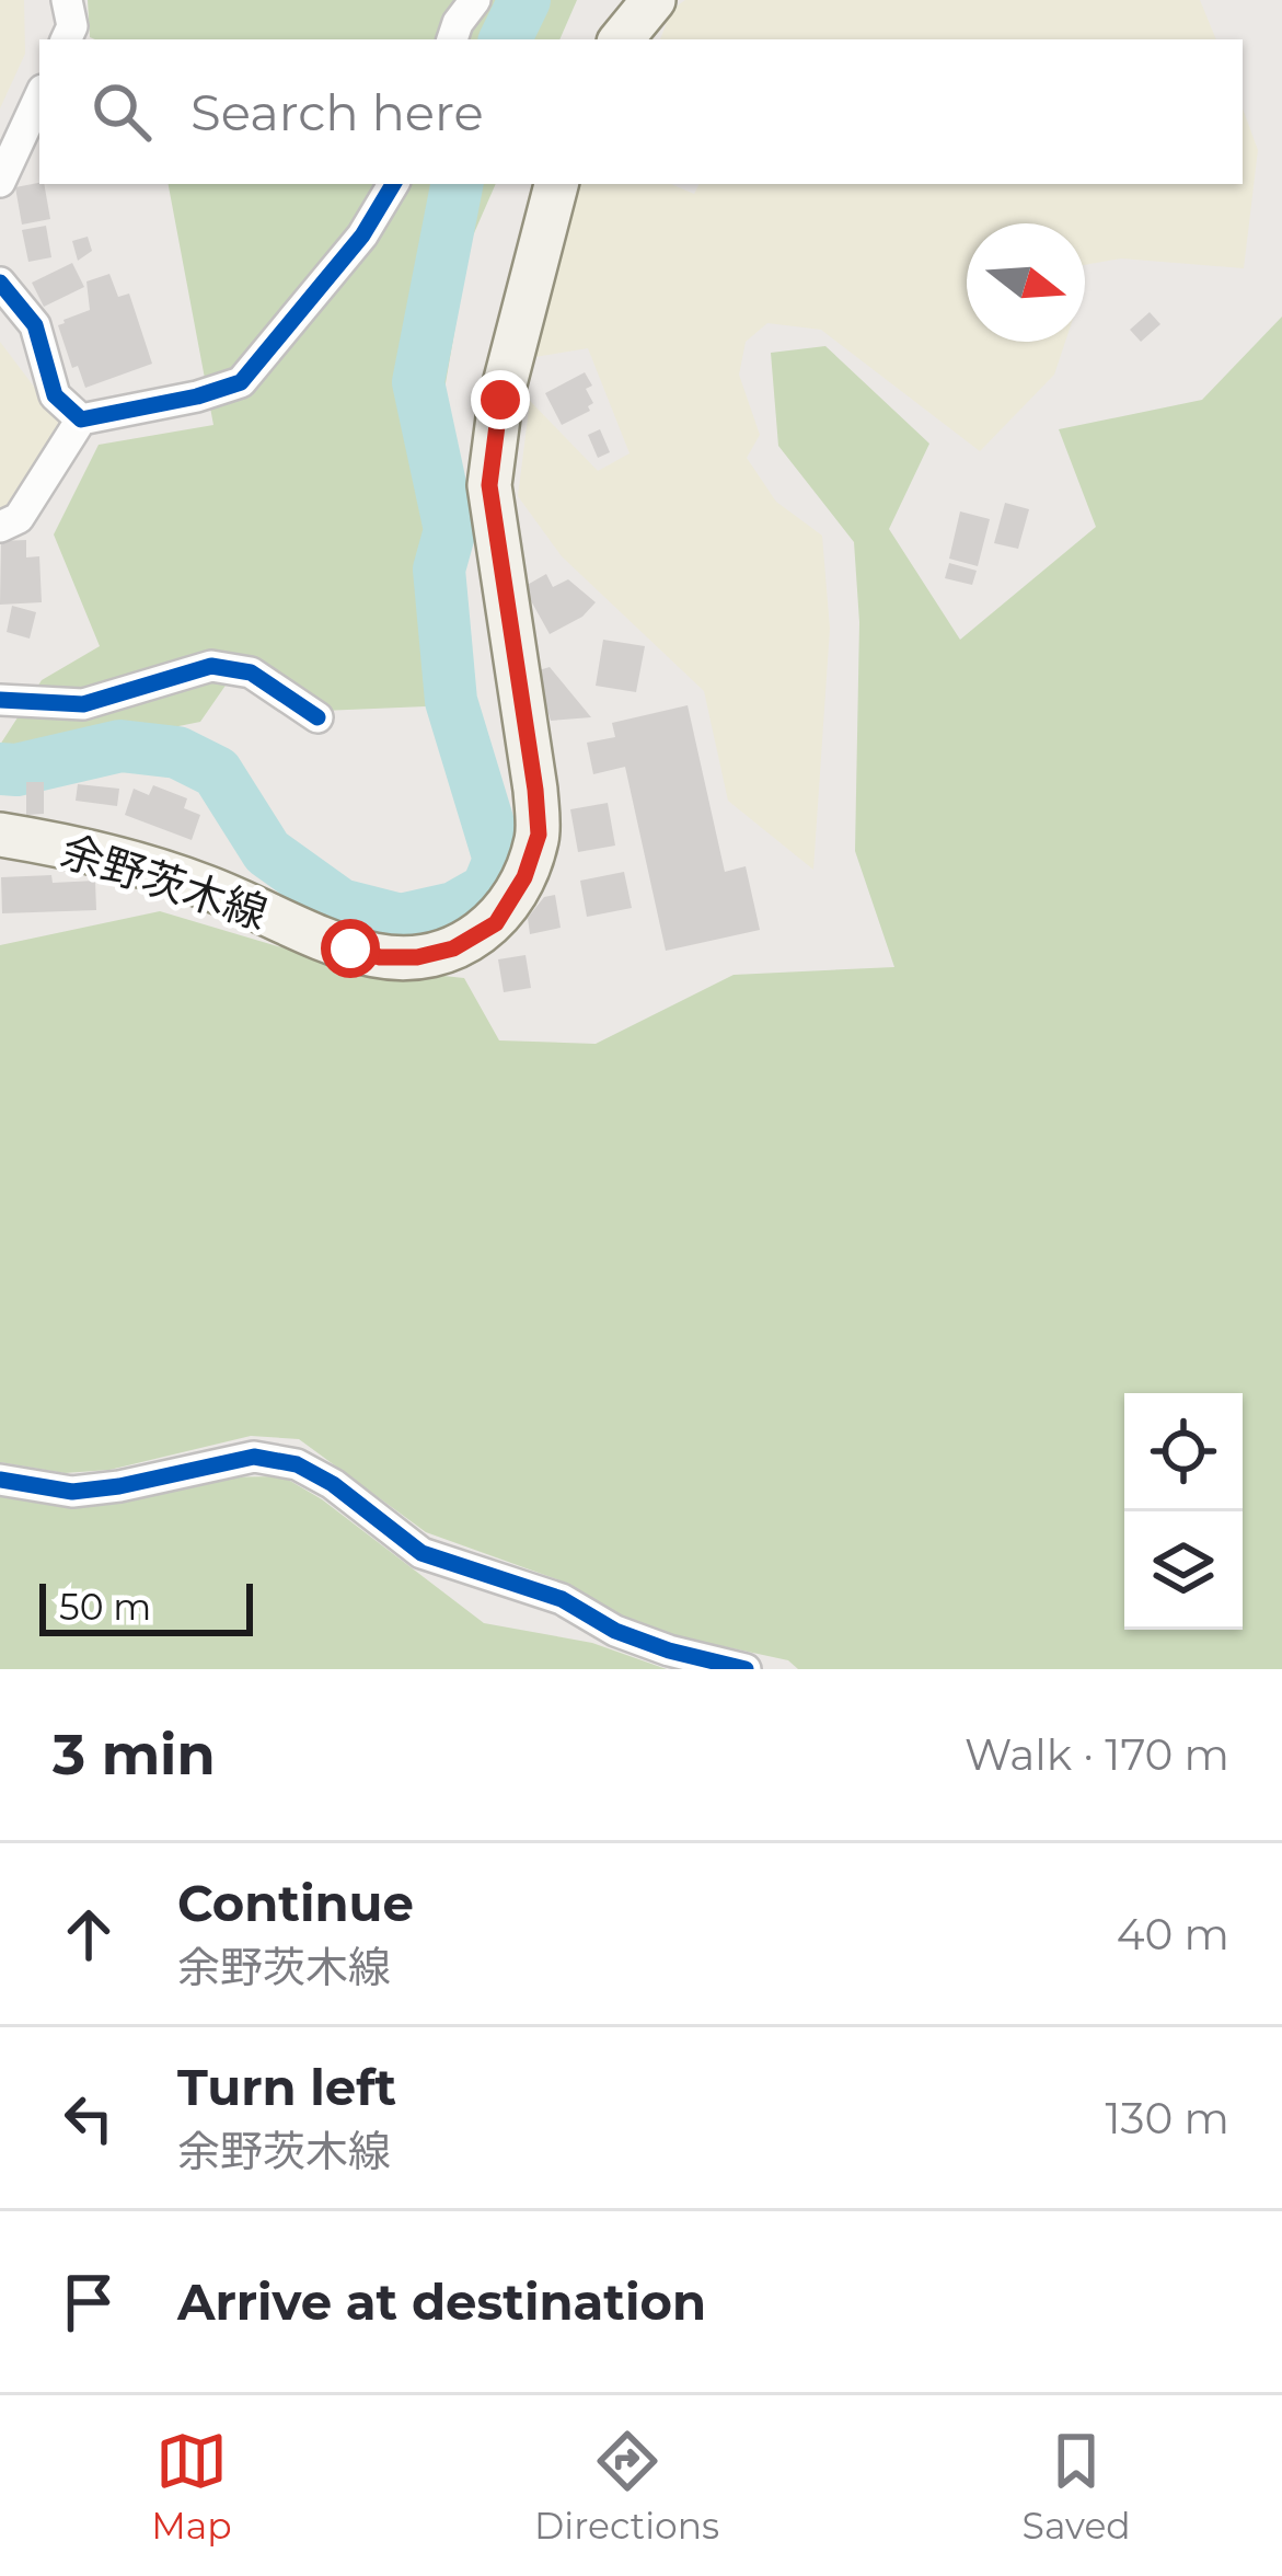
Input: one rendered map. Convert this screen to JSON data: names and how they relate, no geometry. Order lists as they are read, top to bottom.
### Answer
{
  "streets": {
    "main road": ["余野茨木線"]
  },
  "scale_bar": "50 m",
  "north": "right",
  "page": {
    "search": "Search here",
    "scale": "50 m",
    "heading": ["3 min", "Walk · 170 m"],
    "list": [
      ["Continue", "余野茨木線", "40 m"],
      ["Turn left", "余野茨木線", "130 m"],
      "Arrive at destination"
    ],
    "nav": ["Map", "Directions", "Saved"]
  }
}
